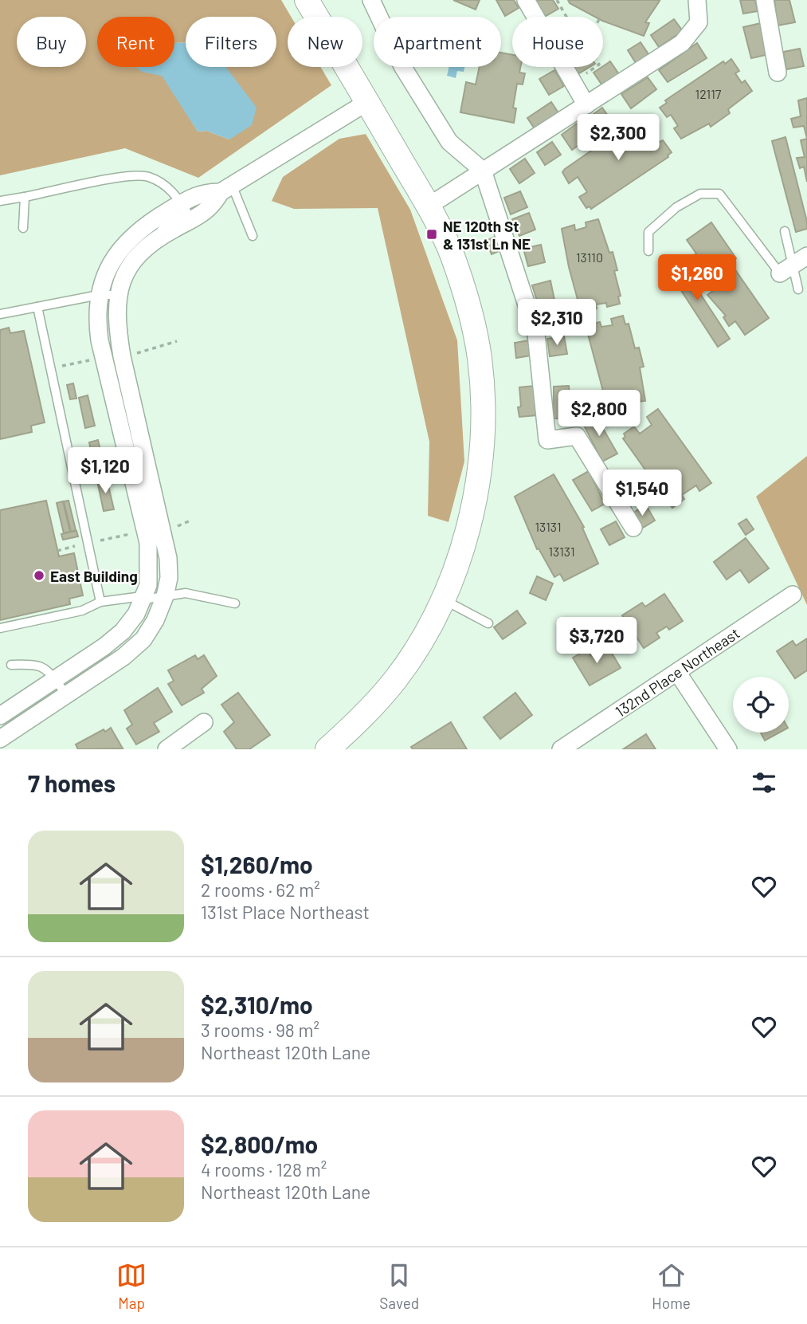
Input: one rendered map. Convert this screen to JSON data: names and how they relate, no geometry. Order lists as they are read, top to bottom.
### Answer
{
  "streets": {
    "street": ["132nd Place Northeast"]
  },
  "places": {
    "transit": ["NE 120th St & 131st Ln NE"],
    "other": ["East Building"]
  },
  "house_numbers": [
    "12117",
    "13110",
    "13131",
    "13131"
  ],
  "page": {
    "chip": [
      "Buy",
      "Rent",
      "Filters",
      "New",
      "Apartment",
      "House"
    ],
    "price": [
      "$2,300",
      "$1,260",
      "$2,310",
      "$2,800",
      "$1,120",
      "$1,540",
      "$3,720"
    ],
    "heading": "7 homes",
    "list": [
      {
        "name": "$1,260/mo",
        "note": "2 rooms · 62 m² · 131st Place Northeast"
      },
      {
        "name": "$2,310/mo",
        "note": "3 rooms · 98 m² · Northeast 120th Lane"
      },
      {
        "name": "$2,800/mo",
        "note": "4 rooms · 128 m² · Northeast 120th Lane"
      }
    ],
    "tabs": ["Map", "Saved", "Home"]
  }
}
